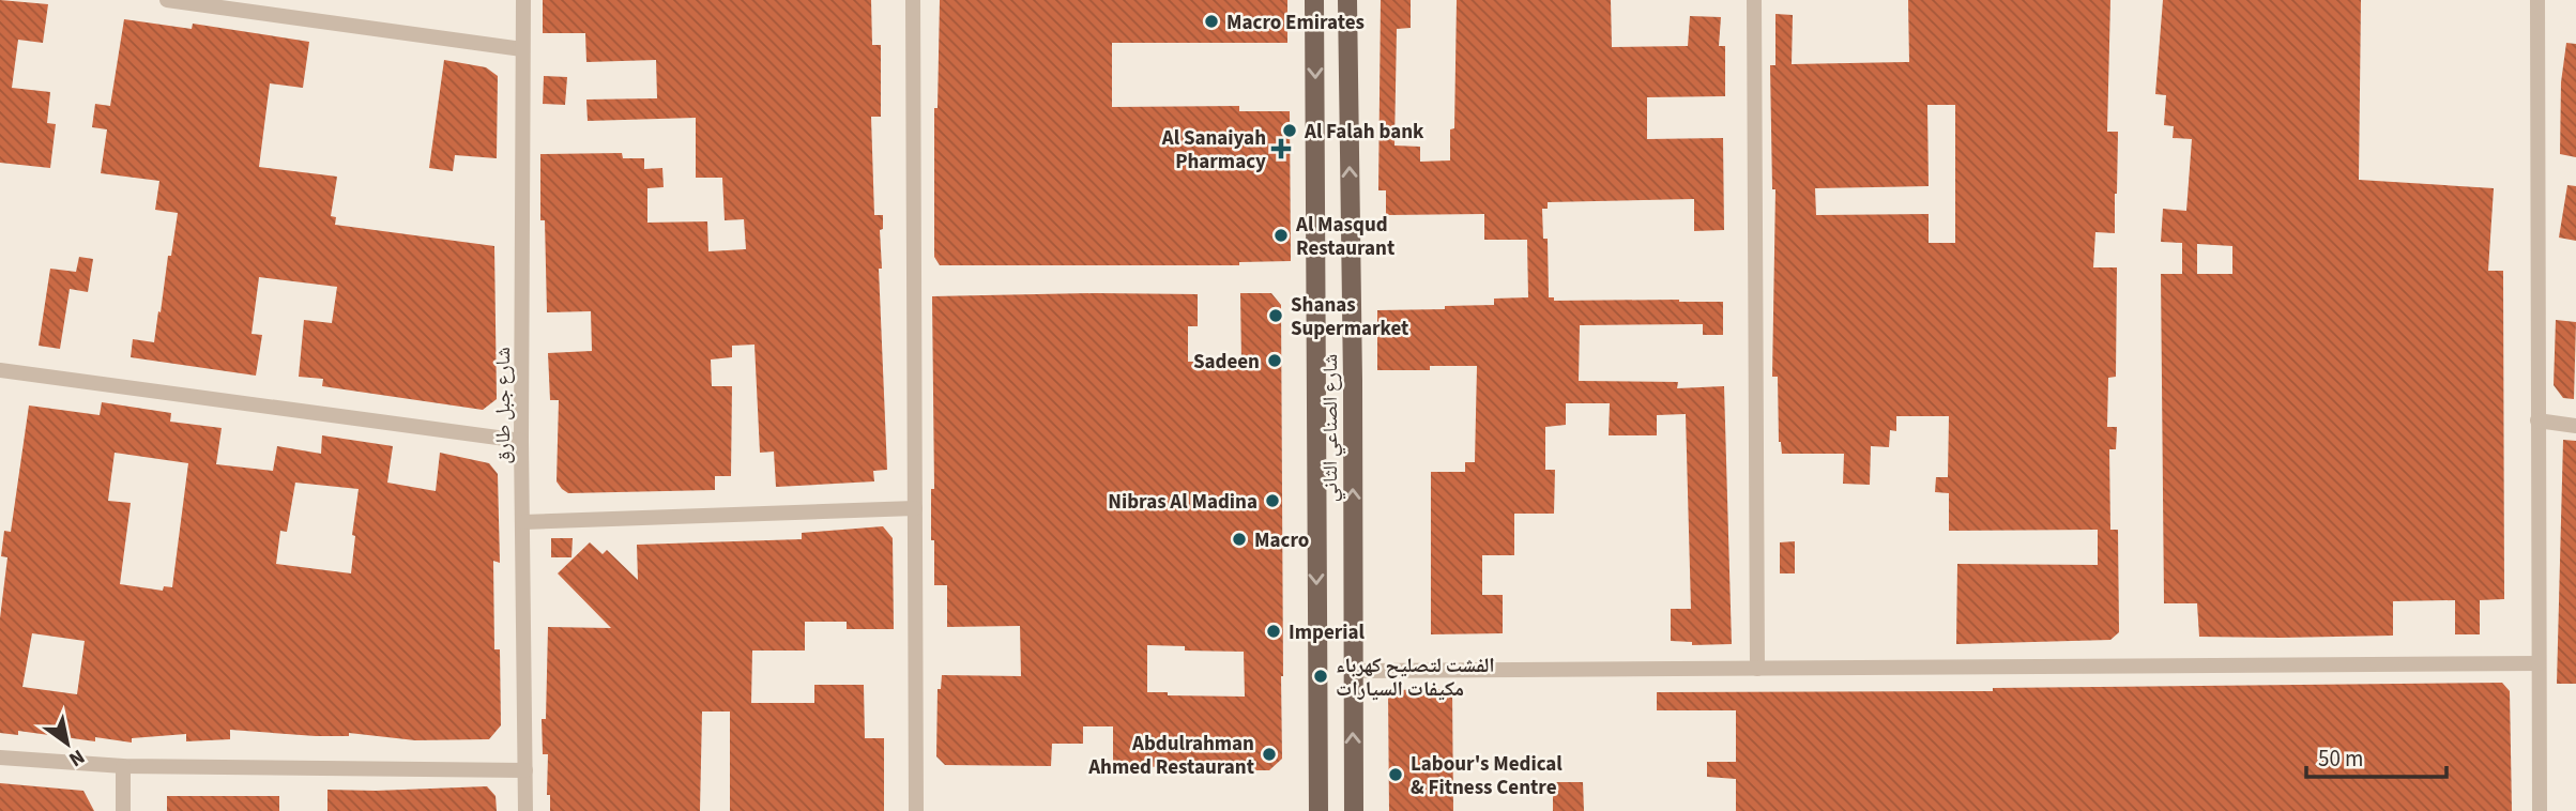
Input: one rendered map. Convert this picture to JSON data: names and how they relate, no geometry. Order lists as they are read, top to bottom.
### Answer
{
  "streets": {
    "main road": ["شارع الصناعي الثاني"],
    "street": ["شارع جبل طارق"]
  },
  "places": {
    "other": [
      "Macro Emirates",
      "Al Falah bank",
      "Al Masqud Restaurant",
      "Shanas Supermarket",
      "Sadeen",
      "Nibras Al Madina",
      "Macro",
      "Imperial",
      "الفشت لتصلیح کھرباء مکیفات السیارات",
      "Abdulrahman Ahmed Restaurant",
      "Labour's Medical & Fitness Centre"
    ],
    "health": ["Al Sanaiyah Pharmacy"]
  },
  "scale_bar": "50 m",
  "north": "bottom right"
}
